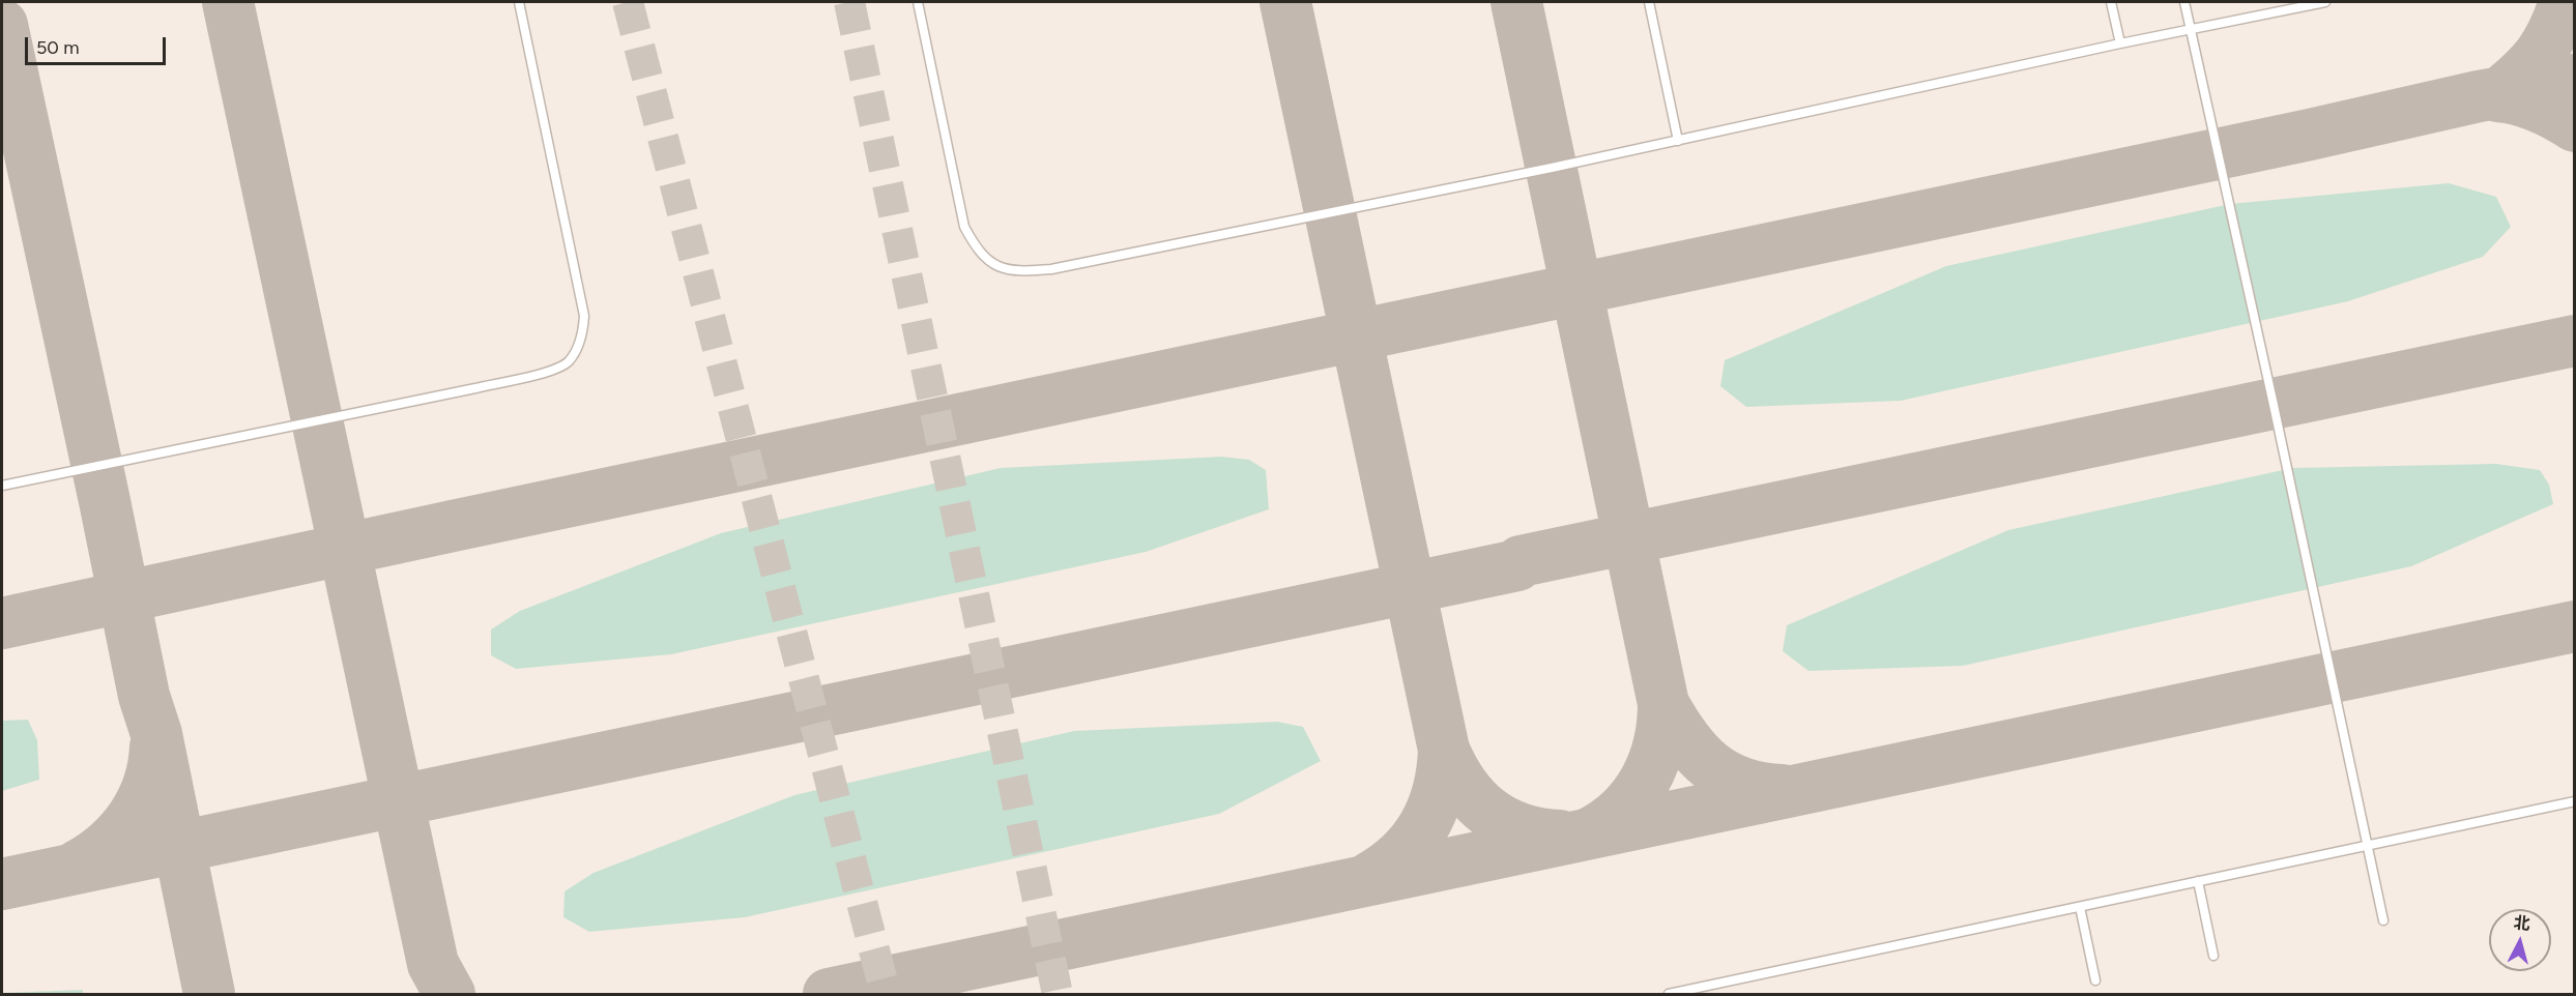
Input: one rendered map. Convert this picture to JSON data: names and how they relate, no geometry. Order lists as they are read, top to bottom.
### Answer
{
  "scale_bar": "50 m",
  "north": "top"
}
